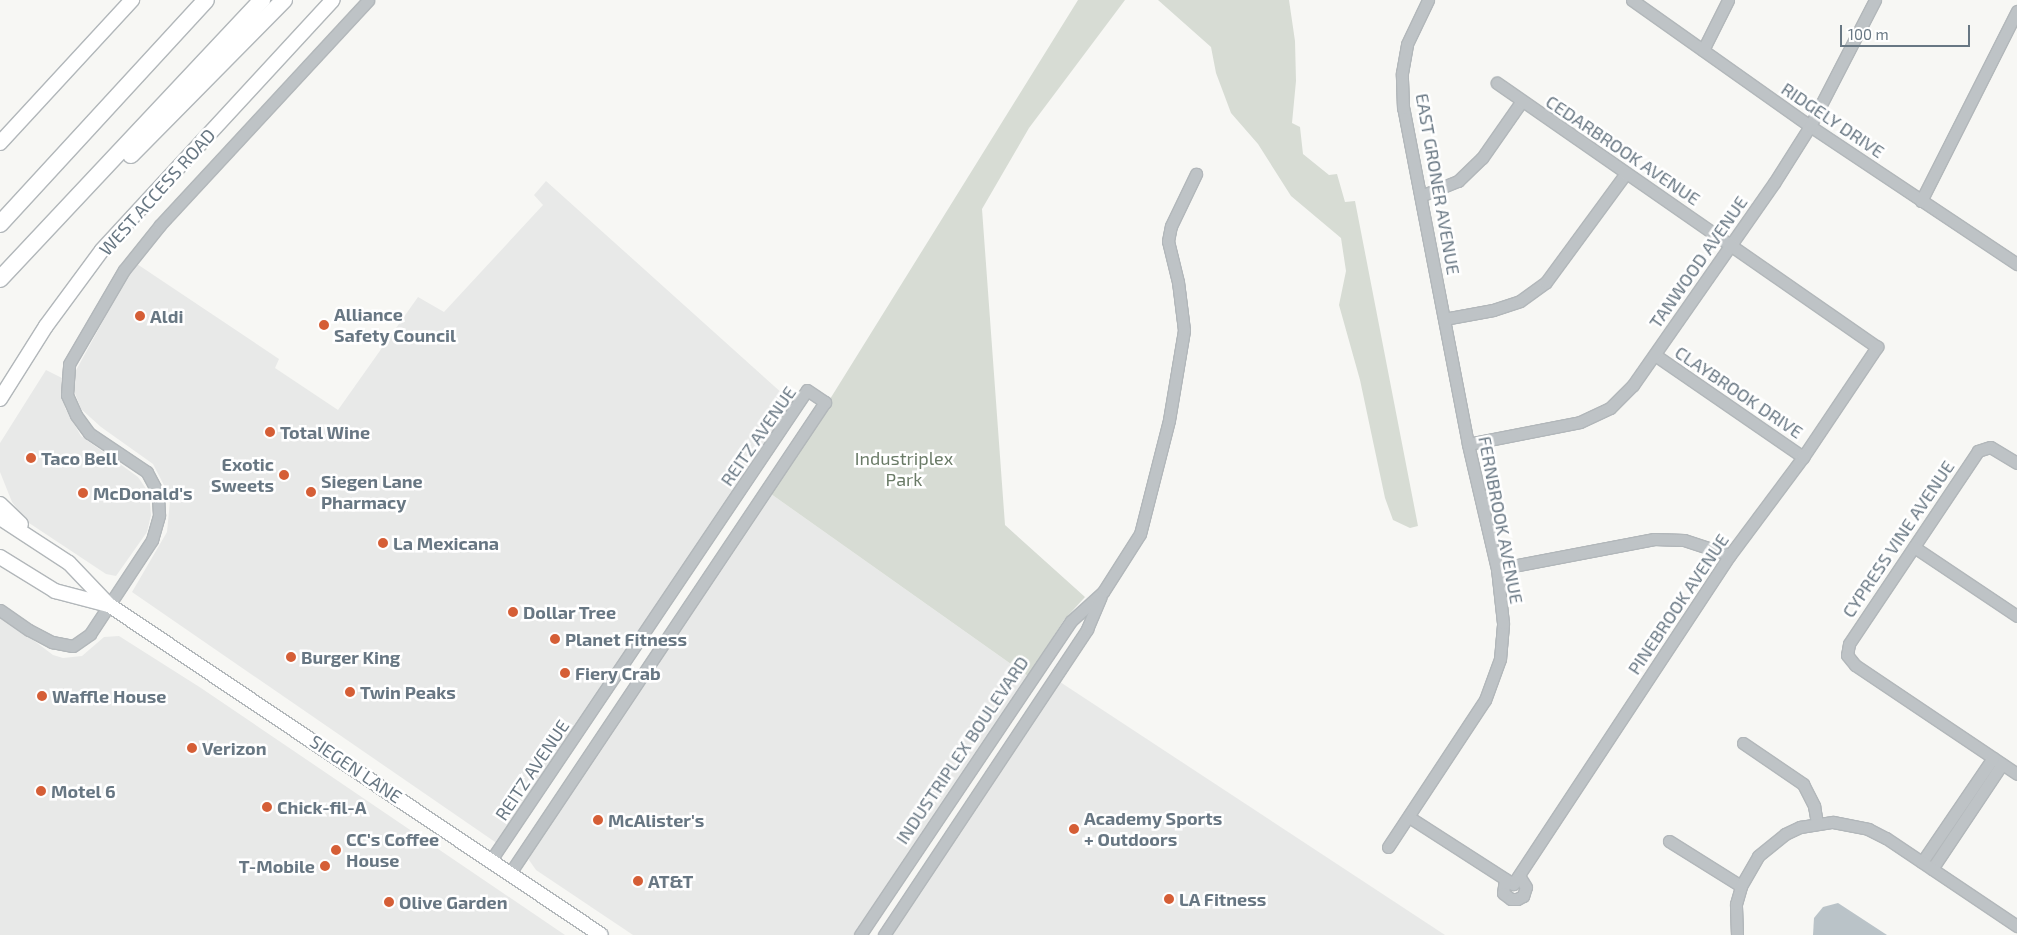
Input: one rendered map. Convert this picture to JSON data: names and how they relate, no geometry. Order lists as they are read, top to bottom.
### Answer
{
  "streets": {
    "main road": ["WEST ACCESS ROAD", "SIEGEN LANE"],
    "street": [
      "RIDGELY DRIVE",
      "CEDARBROOK AVENUE",
      "EAST GRONER AVENUE",
      "TANWOOD AVENUE",
      "CLAYBROOK DRIVE",
      "REITZ AVENUE",
      "FERNBROOK AVENUE",
      "CYPRESS VINE AVENUE",
      "PINEBROOK AVENUE",
      "INDUSTRIPLEX BOULEVARD"
    ]
  },
  "crossings": [
    ["RIDGELY DRIVE", "TANWOOD AVENUE"],
    ["CEDARBROOK AVENUE", "TANWOOD AVENUE"],
    ["CEDARBROOK AVENUE", "PINEBROOK AVENUE"],
    ["EAST GRONER AVENUE", "FERNBROOK AVENUE"],
    ["TANWOOD AVENUE", "CLAYBROOK DRIVE"],
    ["TANWOOD AVENUE", "FERNBROOK AVENUE"],
    ["CLAYBROOK DRIVE", "PINEBROOK AVENUE"],
    ["REITZ AVENUE", "SIEGEN LANE"],
    ["FERNBROOK AVENUE", "PINEBROOK AVENUE"]
  ],
  "parks": ["Industriplex Park"],
  "places": [
    "Aldi",
    "Alliance Safety Council",
    "Total Wine",
    "Taco Bell",
    "Exotic Sweets",
    "Siegen Lane Pharmacy",
    "McDonald's",
    "La Mexicana",
    "Dollar Tree",
    "Planet Fitness",
    "Burger King",
    "Fiery Crab",
    "Twin Peaks",
    "Waffle House",
    "Verizon",
    "Motel 6",
    "Chick-fil-A",
    "McAlister's",
    "Academy Sports + Outdoors",
    "CC's Coffee House",
    "T-Mobile",
    "AT&T",
    "LA Fitness",
    "Olive Garden"
  ],
  "scale_bar": "100 m"
}
